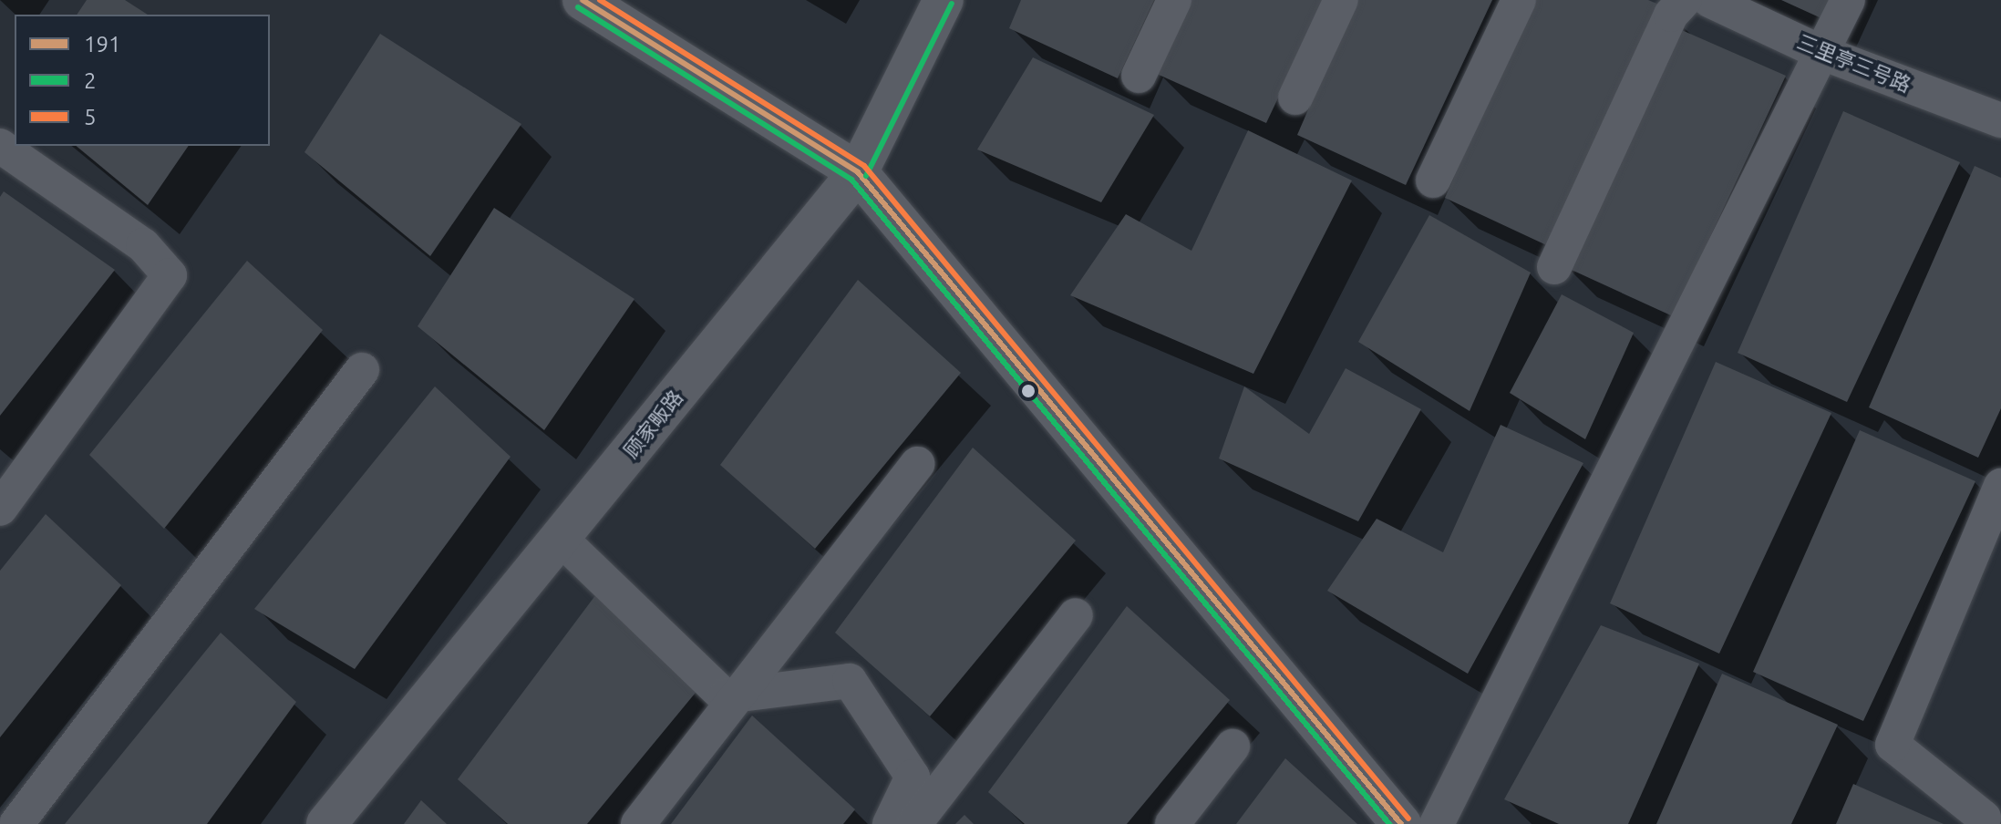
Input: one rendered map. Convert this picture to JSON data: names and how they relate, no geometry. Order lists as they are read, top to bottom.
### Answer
{
  "streets": {
    "street": ["三里亭三号路", "顾家畈路"]
  },
  "lines": ["transit line 191", "transit line 5", "transit line 2"],
  "legend": ["191", "2", "5"]
}
